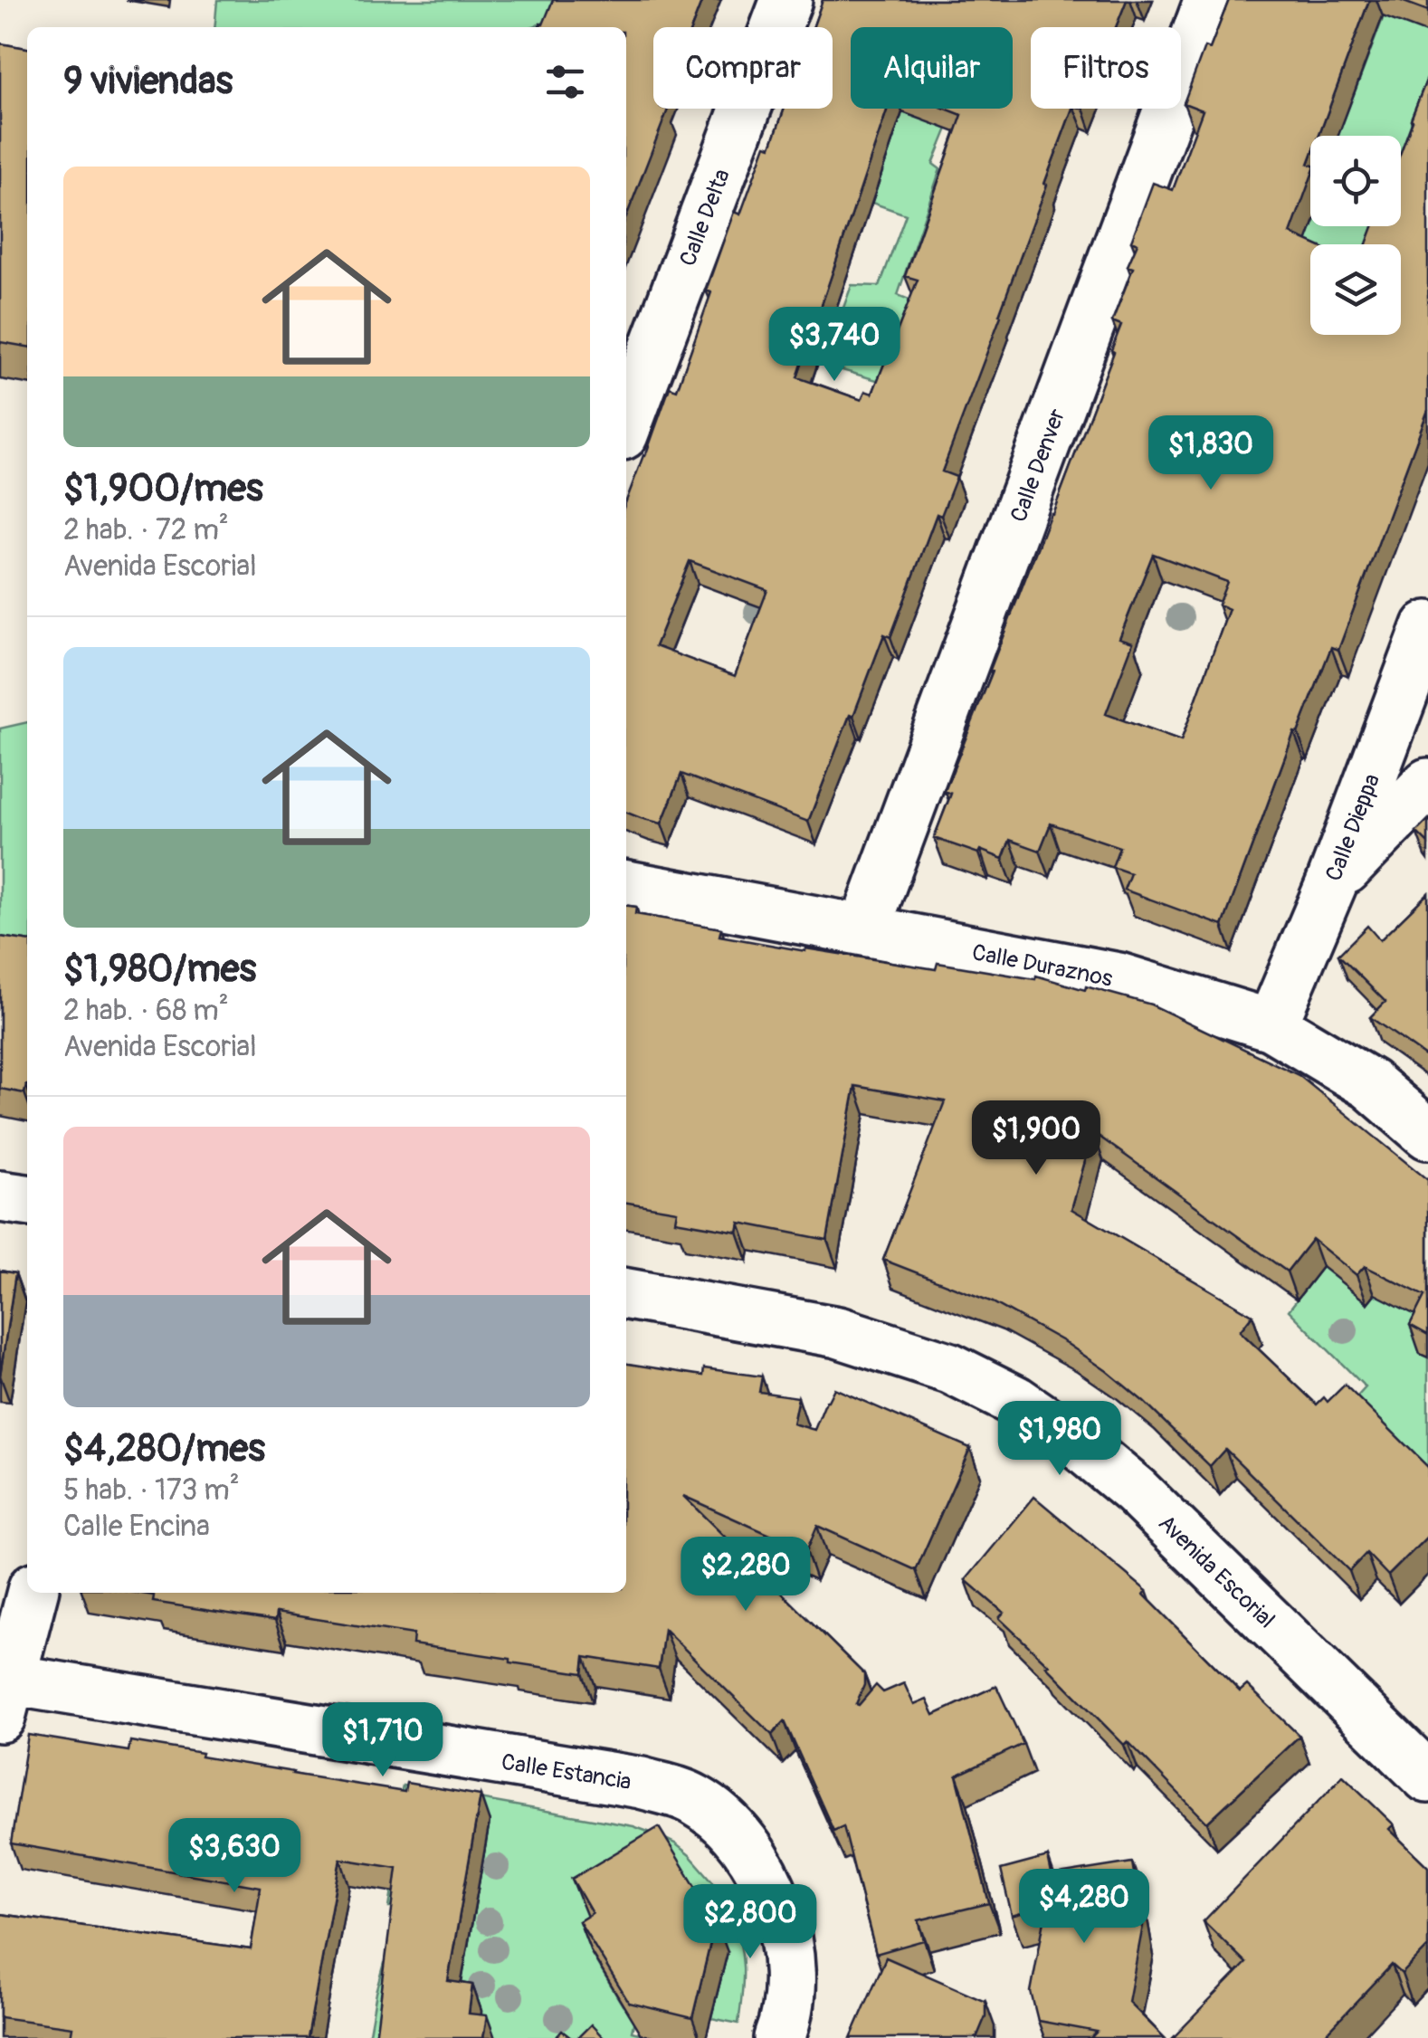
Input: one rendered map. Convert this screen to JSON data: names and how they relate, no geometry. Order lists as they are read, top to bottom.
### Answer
{
  "streets": {
    "street": [
      "Calle Delta",
      "Calle Denver",
      "Calle Dieppa",
      "Calle Duraznos",
      "Avenida Escorial",
      "Calle Estancia"
    ]
  },
  "crossings": [
    ["Calle Denver", "Calle Duraznos"],
    ["Calle Dieppa", "Calle Duraznos"]
  ],
  "page": {
    "chip": ["Comprar", "Alquilar", "Filtros"],
    "heading": "9 viviendas",
    "list": [
      {
        "name": "$1,900/mes",
        "note": "2 hab. · 72 m² · Avenida Escorial"
      },
      {
        "name": "$1,980/mes",
        "note": "2 hab. · 68 m² · Avenida Escorial"
      },
      {
        "name": "$4,280/mes",
        "note": "5 hab. · 173 m² · Calle Encina"
      }
    ],
    "price": [
      "$3,740",
      "$1,830",
      "$1,900",
      "$1,980",
      "$2,280",
      "$1,710",
      "$3,630",
      "$4,280",
      "$2,800"
    ]
  }
}
